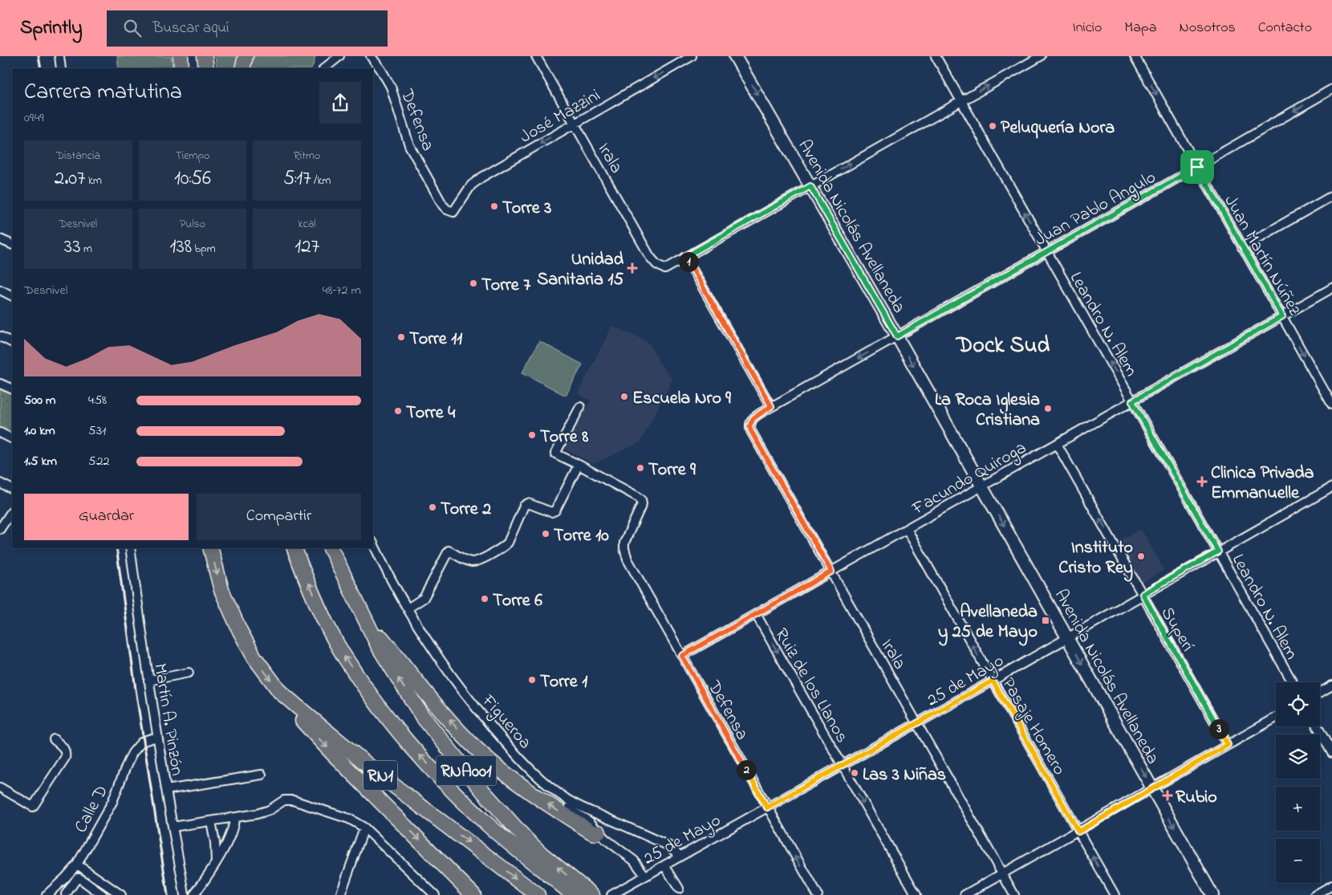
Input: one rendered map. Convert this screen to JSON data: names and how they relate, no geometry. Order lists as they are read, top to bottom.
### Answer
{
  "streets": {
    "highway": ["RNA001", "RN1"],
    "main road": ["Avenida Nicolás Avellaneda"],
    "street": [
      "José Mazzini",
      "Defensa",
      "Irala",
      "Juan Pablo Angulo",
      "Juan Martín Núñez",
      "Leandro N. Alem",
      "Facundo Quiroga",
      "Superí",
      "25 de Mayo",
      "Ruiz de los Llanos",
      "Martín A. Pinzón",
      "Figueroa",
      "Pasaje Homero",
      "Calle D"
    ]
  },
  "crossings": [
    ["José Mazzini", "Defensa"],
    ["José Mazzini", "Irala"],
    ["Defensa", "Facundo Quiroga"],
    ["Defensa", "25 de Mayo"],
    ["Irala", "Juan Pablo Angulo"],
    ["Irala", "Facundo Quiroga"],
    ["Irala", "25 de Mayo"],
    ["Juan Pablo Angulo", "Avenida Nicolás Avellaneda"],
    ["Juan Pablo Angulo", "Juan Martín Núñez"],
    ["Juan Pablo Angulo", "Leandro N. Alem"],
    ["Avenida Nicolás Avellaneda", "Facundo Quiroga"],
    ["Avenida Nicolás Avellaneda", "25 de Mayo"],
    ["Juan Martín Núñez", "Facundo Quiroga"],
    ["Leandro N. Alem", "Facundo Quiroga"],
    ["Leandro N. Alem", "25 de Mayo"],
    ["Facundo Quiroga", "Superí"],
    ["Facundo Quiroga", "Ruiz de los Llanos"],
    ["Facundo Quiroga", "Pasaje Homero"],
    ["Superí", "25 de Mayo"],
    ["25 de Mayo", "Ruiz de los Llanos"],
    ["25 de Mayo", "Figueroa"],
    ["25 de Mayo", "Pasaje Homero"],
    ["Martín A. Pinzón", "Calle D"]
  ],
  "one_way": [
    "José Mazzini",
    "Juan Pablo Angulo",
    "Avenida Nicolás Avellaneda",
    "Juan Martín Núñez",
    "Leandro N. Alem",
    "Superí",
    "Ruiz de los Llanos",
    "Pasaje Homero"
  ],
  "districts": ["Dock Sud"],
  "places": {
    "other": [
      "Peluquería Nora",
      "Torre 3",
      "Torre 7",
      "Torre 11",
      "Escuela Nro 9",
      "La Roca Iglesia Cristiana",
      "Torre 4",
      "Torre 8",
      "Torre 9",
      "Torre 2",
      "Torre 10",
      "Instituto Cristo Rey",
      "Torre 6",
      "Torre 1",
      "Las 3 Niñas"
    ],
    "health": ["Unidad Sanitaria 15", "Clinica Privada Emmanuelle", "Rubio"],
    "transit": ["Avellaneda y 25 de Mayo"]
  },
  "page": {
    "header": "Sprintly",
    "search": "Buscar aquí",
    "nav": [
      "Inicio",
      "Mapa",
      "Nosotros",
      "Contacto"
    ],
    "heading": ["Carrera matutina", "09:49"],
    "stats": [
      ["Distancia", "2.07 km"],
      ["Tiempo", "10:56"],
      ["Ritmo", "5:17 /km"],
      ["Desnivel", "33 m"],
      ["Pulso", "138 bpm"],
      ["kcal", "127"]
    ],
    "pins": ["1", "3", "2"],
    "chart": ["Desnivel", "48–72 m"],
    "list": [
      {
        "name": "500 m",
        "note": "4:58"
      },
      {
        "name": "1.0 km",
        "note": "5:31"
      },
      {
        "name": "1.5 km",
        "note": "5:22"
      }
    ],
    "buttons": ["Guardar", "Compartir"],
    "map_buttons": ["+", "−"]
  }
}
